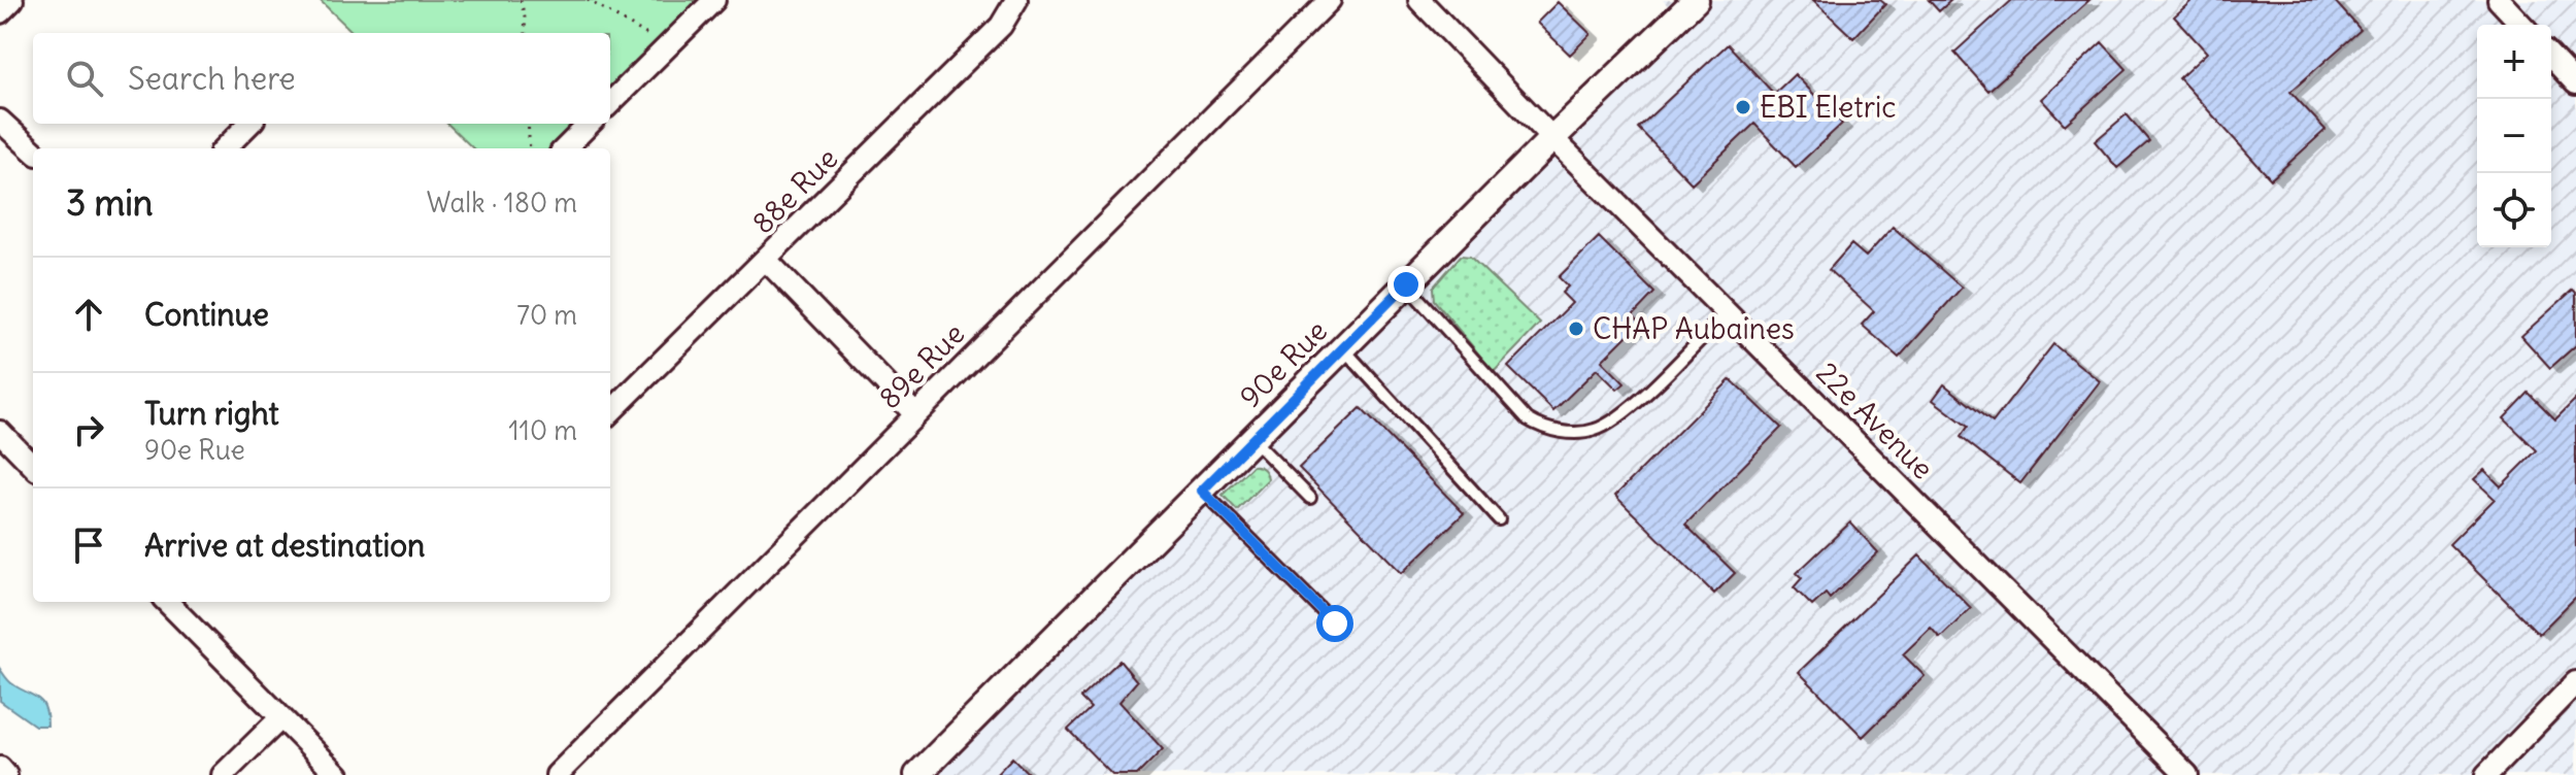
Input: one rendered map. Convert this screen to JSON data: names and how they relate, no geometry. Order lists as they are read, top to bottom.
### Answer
{
  "streets": {
    "street": [
      "88e Rue",
      "90e Rue",
      "89e Rue",
      "22e Avenue"
    ]
  },
  "crossings": [
    ["90e Rue", "22e Avenue"]
  ],
  "places": ["EBI Eletric", "CHAP Aubaines"],
  "page": {
    "map_buttons": ["+", "−"],
    "search": "Search here",
    "heading": ["3 min", "Walk · 180 m"],
    "list": [
      ["Continue", "70 m"],
      ["Turn right", "90e Rue", "110 m"],
      "Arrive at destination"
    ]
  }
}
